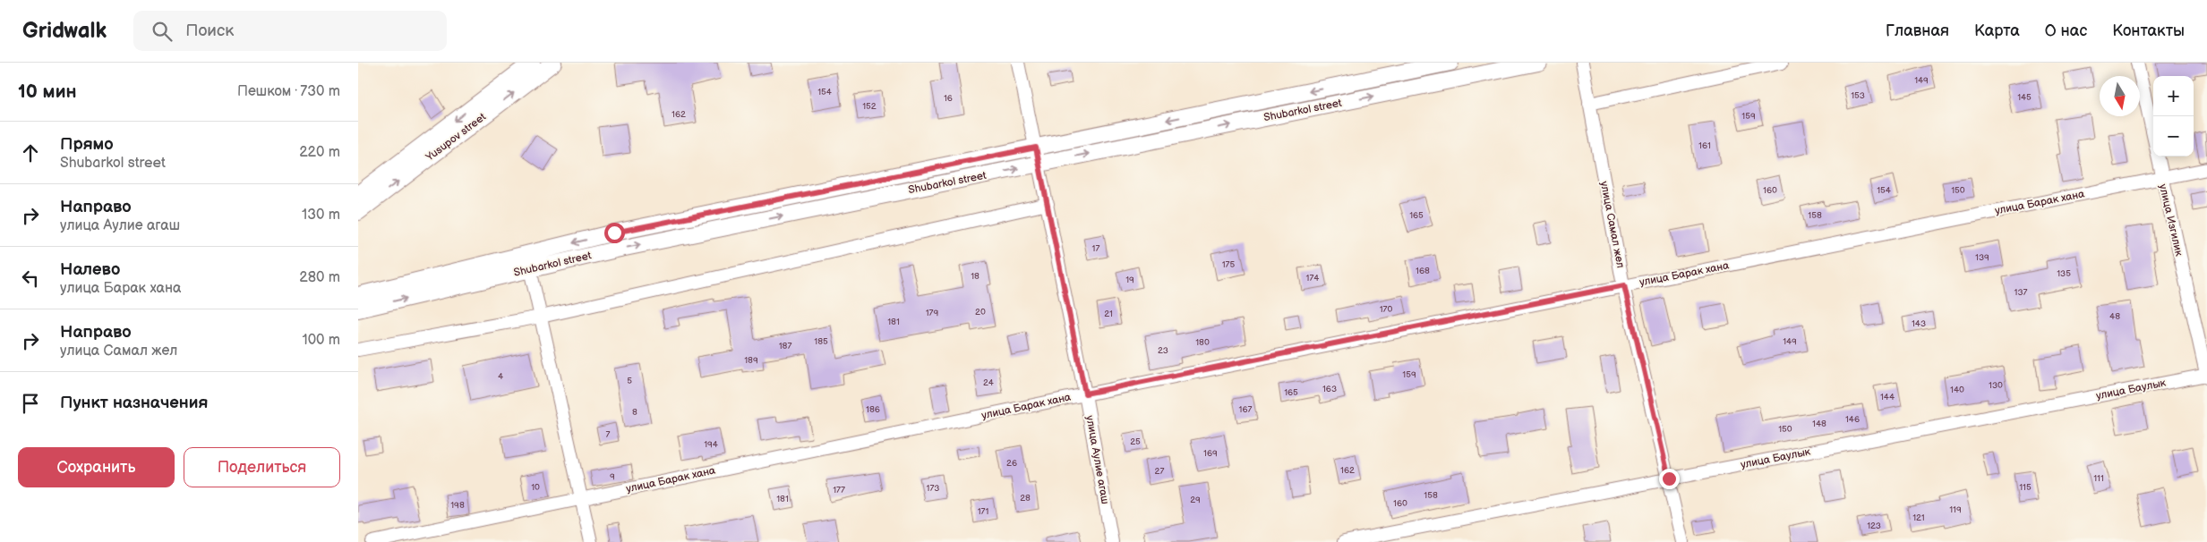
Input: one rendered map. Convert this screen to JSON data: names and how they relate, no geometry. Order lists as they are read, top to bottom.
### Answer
{
  "streets": {
    "street": [
      "Shubarkol street",
      "Yusupov street",
      "улица Барак хана",
      "улица Изгилик",
      "улица Самал жел",
      "улица Баулык",
      "улица Аулие агаш"
    ]
  },
  "crossings": [
    ["Shubarkol street", "улица Аулие агаш"],
    ["улица Барак хана", "улица Изгилик"],
    ["улица Барак хана", "улица Самал жел"],
    ["улица Барак хана", "улица Аулие агаш"],
    ["улица Изгилик", "улица Баулык"],
    ["улица Самал жел", "улица Баулык"]
  ],
  "house_numbers": [
    "149",
    "154",
    "153",
    "145",
    "16",
    "152",
    "162",
    "159",
    "161",
    "160",
    "154",
    "150",
    "165",
    "158",
    "17",
    "139",
    "175",
    "168",
    "135",
    "18",
    "174",
    "19",
    "137",
    "170",
    "20",
    "179",
    "21",
    "48",
    "181",
    "143",
    "185",
    "149",
    "180",
    "187",
    "23",
    "189",
    "159",
    "4",
    "5",
    "24",
    "130",
    "163",
    "140",
    "165",
    "144",
    "186",
    "167",
    "8",
    "146",
    "148",
    "150",
    "7",
    "25",
    "194",
    "169",
    "26",
    "162",
    "27",
    "9",
    "111",
    "10",
    "115",
    "173",
    "177",
    "158",
    "28",
    "181",
    "29",
    "160",
    "198",
    "119",
    "171",
    "121",
    "123"
  ],
  "north": "bottom",
  "page": {
    "header": "Gridwalk",
    "search": "Поиск",
    "nav": [
      "Главная",
      "Карта",
      "О нас",
      "Контакты"
    ],
    "heading": ["10 мин", "Пешком · 730 m"],
    "map_buttons": ["+", "−"],
    "list": [
      ["Прямо", "Shubarkol street", "220 m"],
      ["Направо", "улица Аулие агаш", "130 m"],
      ["Налево", "улица Барак хана", "280 m"],
      ["Направо", "улица Самал жел", "100 m"],
      "Пункт назначения"
    ],
    "buttons": ["Сохранить", "Поделиться"]
  }
}
